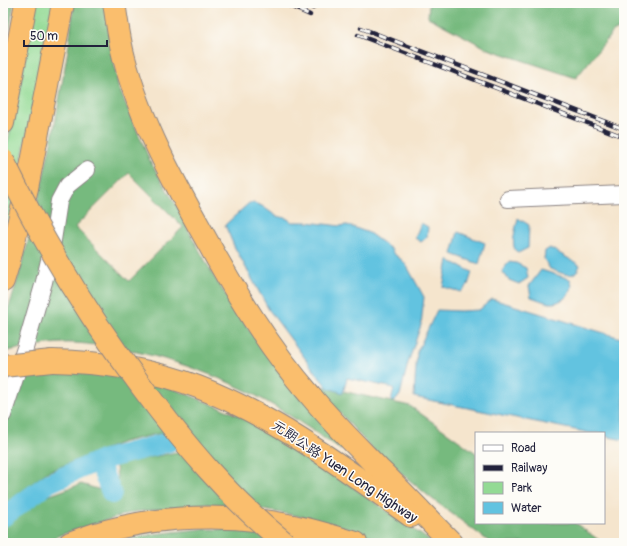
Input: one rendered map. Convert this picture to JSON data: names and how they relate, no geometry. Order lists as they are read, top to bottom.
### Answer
{
  "streets": {
    "highway": ["元朗公路 Yuen Long Highway"]
  },
  "legend": [
    "Road",
    "Railway",
    "Park",
    "Water"
  ],
  "scale_bar": "50 m"
}
